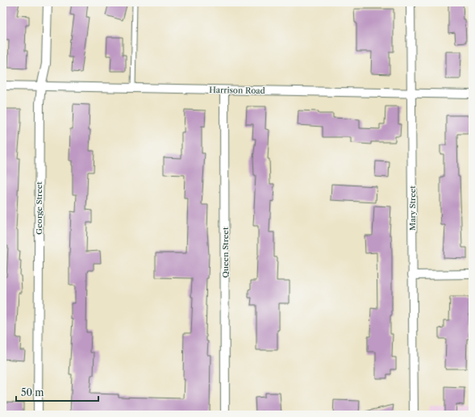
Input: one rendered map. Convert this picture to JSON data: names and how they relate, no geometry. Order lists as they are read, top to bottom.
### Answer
{
  "streets": {
    "street": [
      "Harrison Road",
      "George Street",
      "Mary Street",
      "Queen Street"
    ]
  },
  "crossings": [
    ["Harrison Road", "George Street"],
    ["Harrison Road", "Mary Street"],
    ["Harrison Road", "Queen Street"]
  ],
  "scale_bar": "50 m"
}
